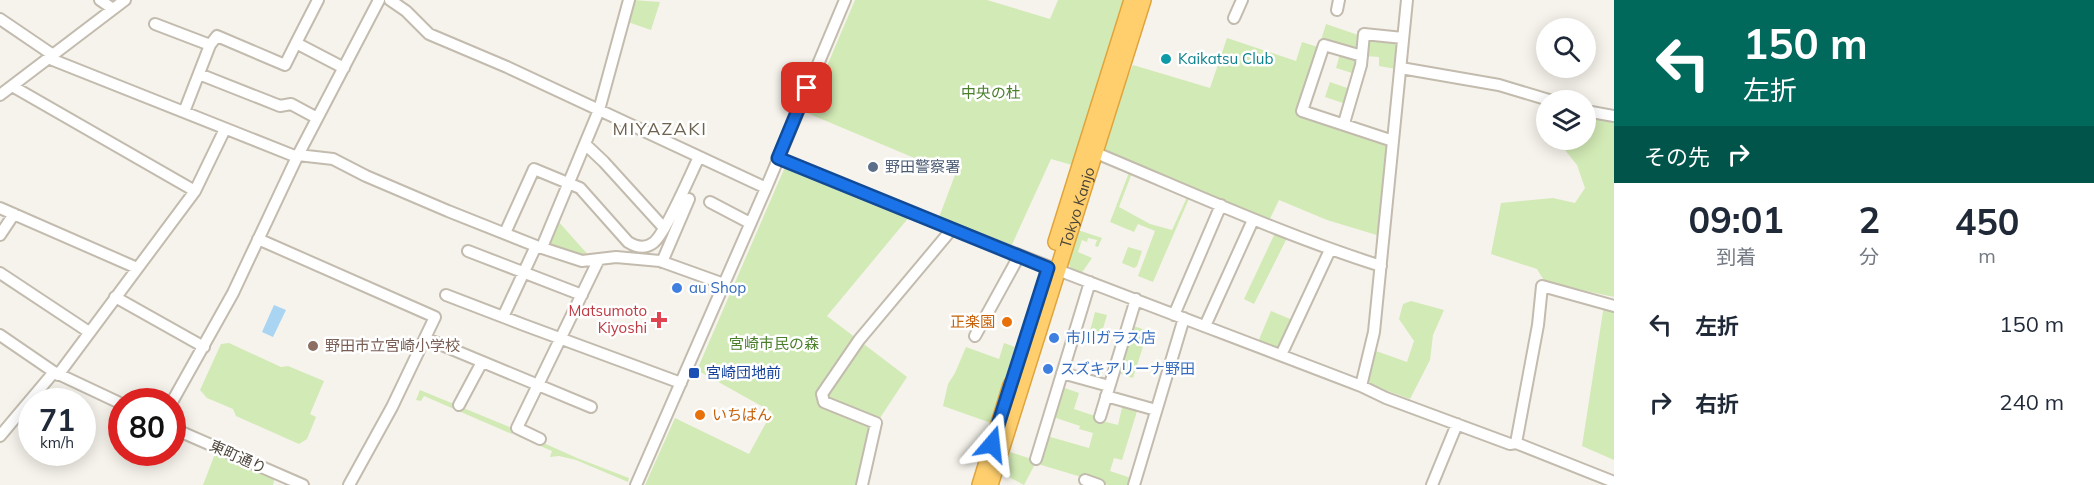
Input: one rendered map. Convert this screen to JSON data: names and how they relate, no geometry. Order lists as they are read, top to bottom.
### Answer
{
  "streets": {
    "highway": ["Tokyo Kanjo"],
    "street": ["東町通り"]
  },
  "districts": ["MIYAZAKI"],
  "parks": ["中央の杜", "宮崎市民の森"],
  "places": {
    "other": [
      "Kaikatsu Club",
      "野田警察署",
      "au Shop",
      "正楽園",
      "市川ガラス店",
      "野田市立宮崎小学校",
      "スズキアリーナ野田",
      "いちばん"
    ],
    "health": ["Matsumoto Kiyoshi"],
    "transit": ["宮崎団地前"]
  },
  "page": {
    "turn": ["150 m", "左折"],
    "then": "その先",
    "eta": [
      "09:01",
      "到着",
      "2",
      "分",
      "450",
      "m"
    ],
    "list": [
      {
        "name": "左折",
        "value": "150 m"
      },
      {
        "name": "右折",
        "value": "240 m"
      }
    ],
    "speed": "71 km/h",
    "limit": "80"
  }
}
